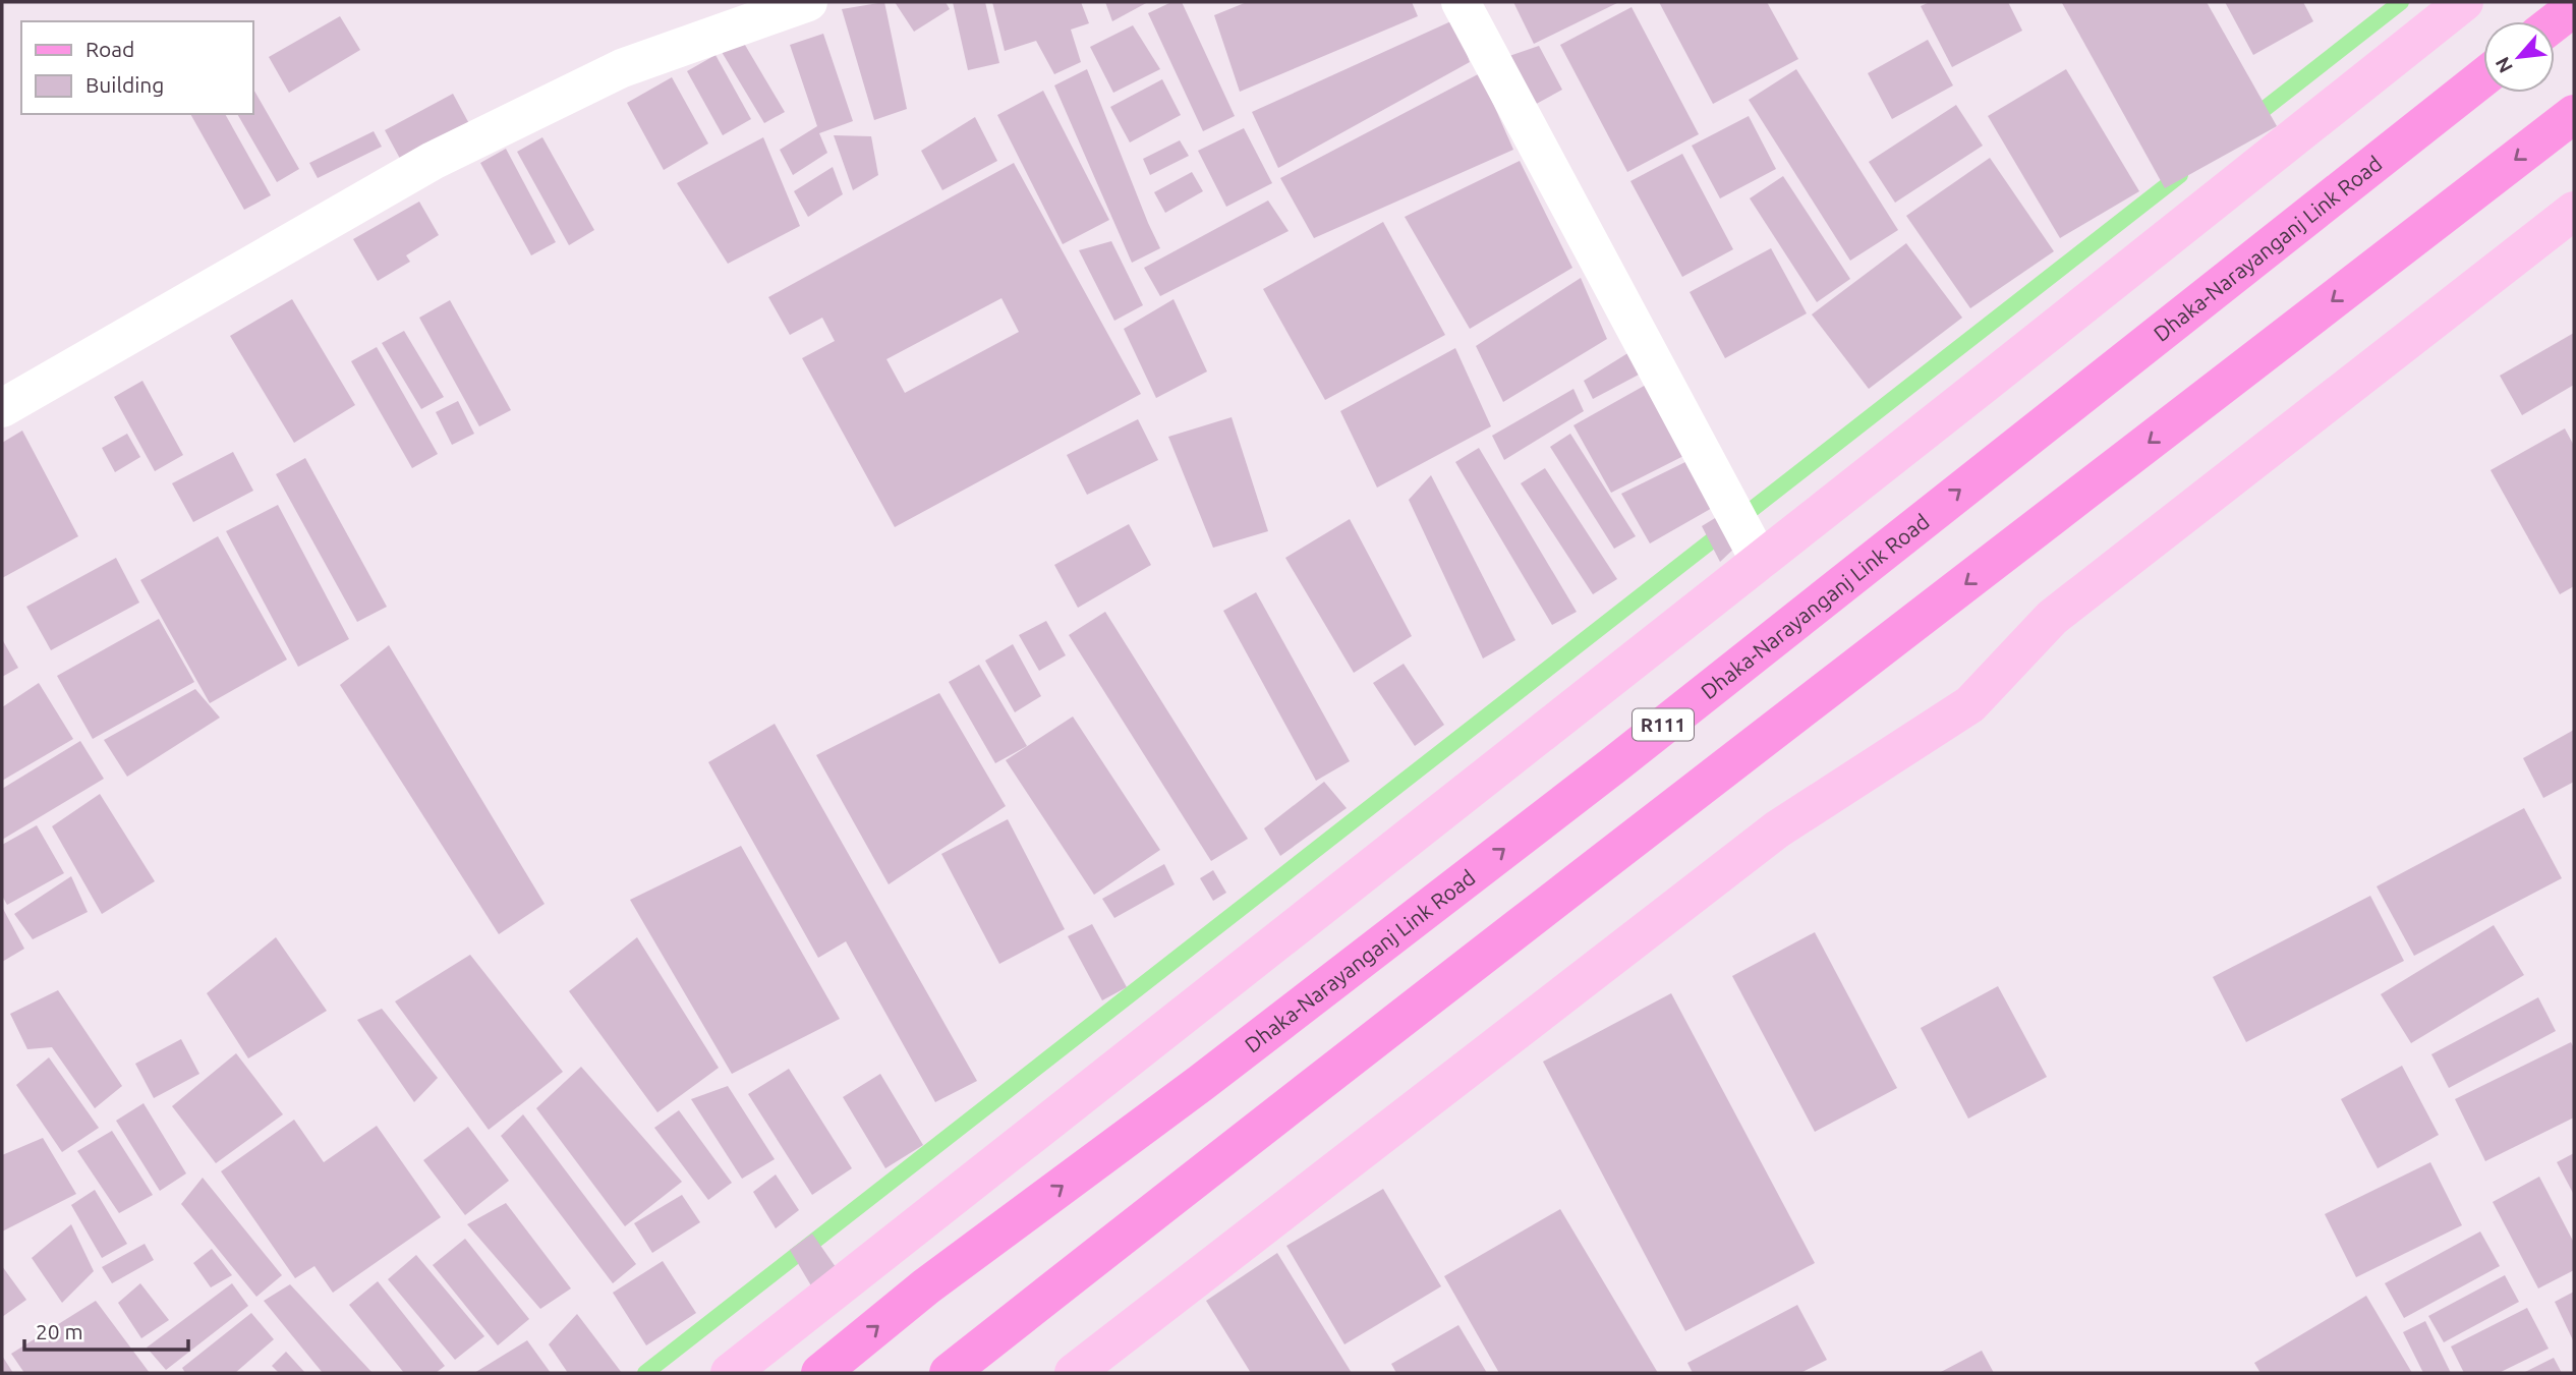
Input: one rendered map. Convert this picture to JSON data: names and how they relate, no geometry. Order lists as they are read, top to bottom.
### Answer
{
  "streets": {
    "main road": ["Dhaka-Narayanganj Link Road", "R111"]
  },
  "legend": ["Road", "Building"],
  "scale_bar": "20 m",
  "north": "bottom left"
}
